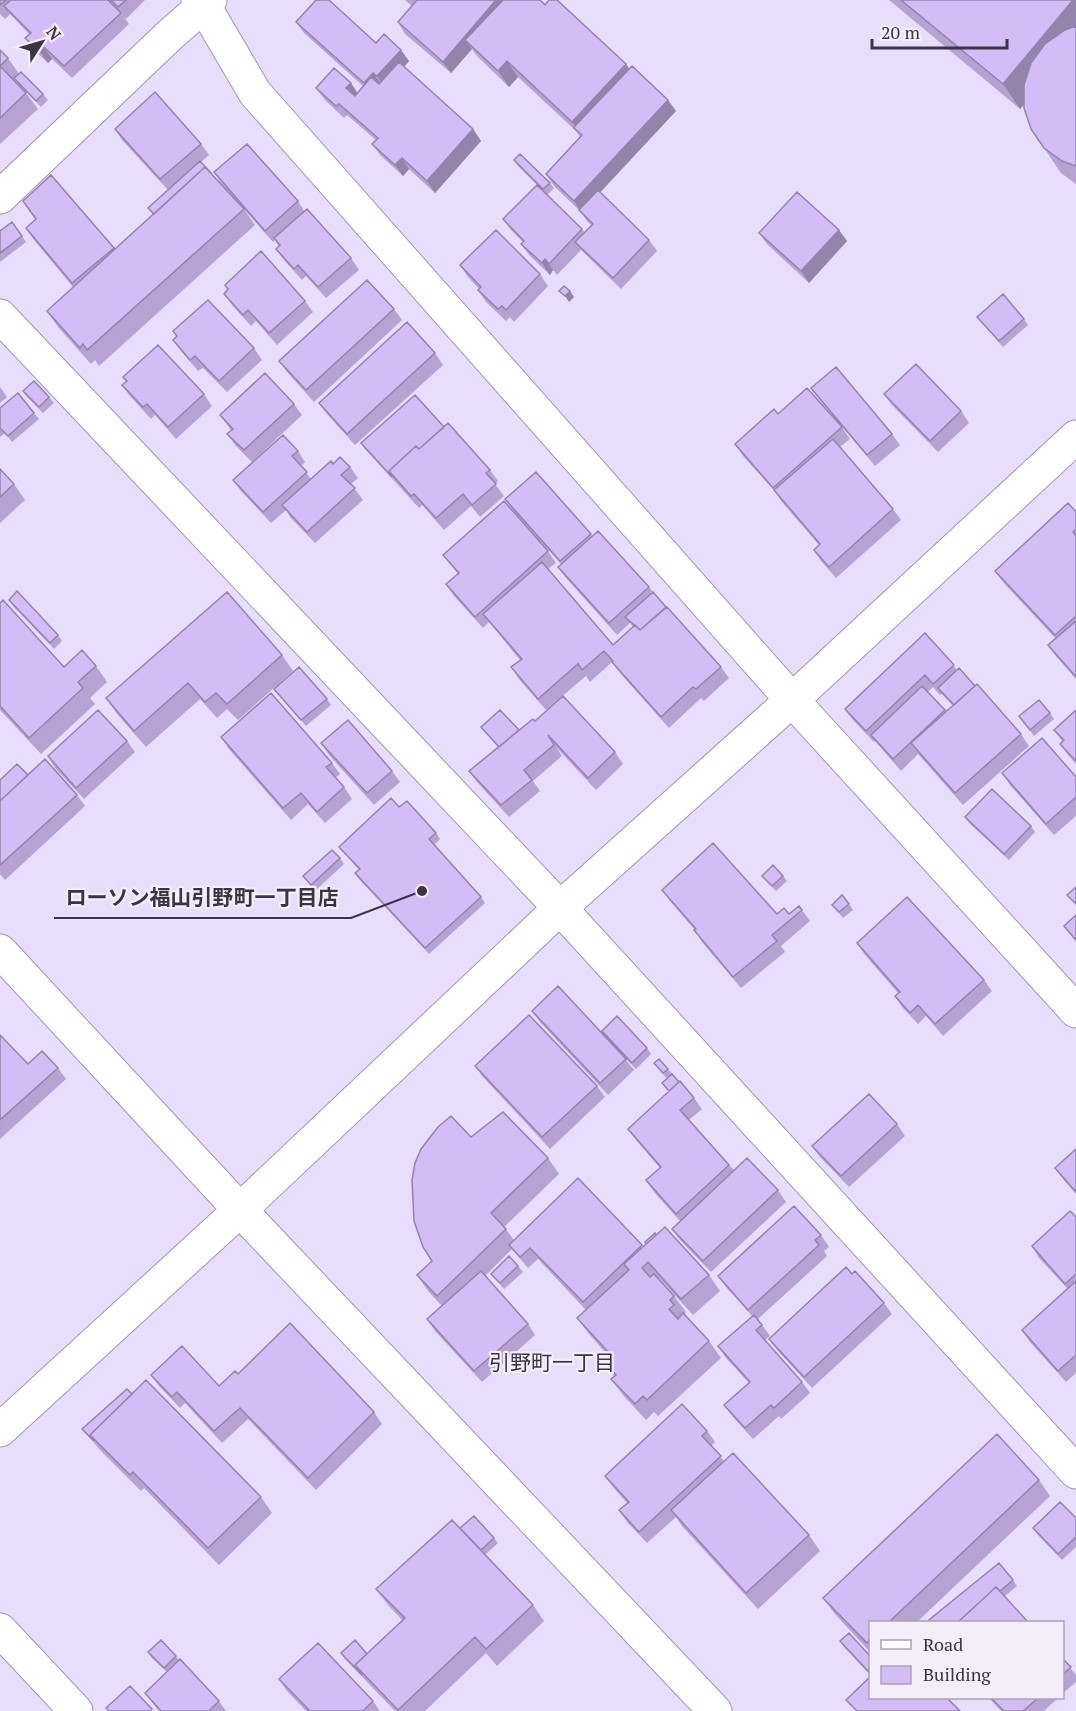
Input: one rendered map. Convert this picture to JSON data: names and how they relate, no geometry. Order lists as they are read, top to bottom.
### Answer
{
  "districts": ["引野町一丁目"],
  "places": ["ローソン福山引野町一丁目店"],
  "legend": ["Road", "Building"],
  "scale_bar": "20 m",
  "north": "top right"
}
